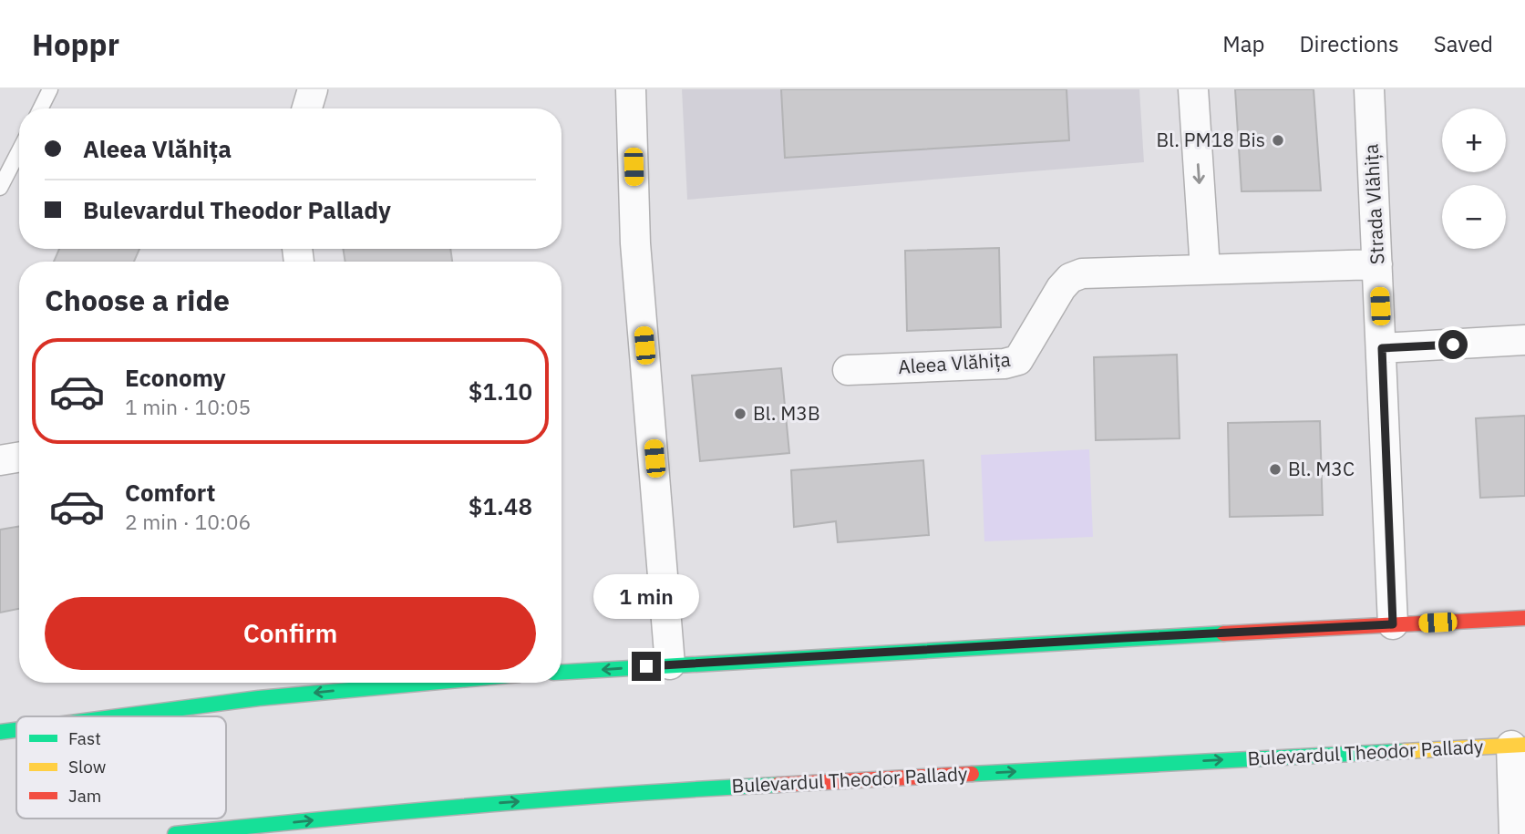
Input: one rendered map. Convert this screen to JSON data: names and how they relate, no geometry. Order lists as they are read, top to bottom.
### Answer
{
  "streets": {
    "main road": ["Bulevardul Theodor Pallady"],
    "street": ["Strada Vlăhița", "Aleea Vlăhița"]
  },
  "crossings": [
    ["Strada Vlăhița", "Aleea Vlăhița"]
  ],
  "places": ["Bl. PM18 Bis", "Bl. M3B", "Bl. M3C"],
  "legend": ["Fast", "Slow", "Jam"],
  "page": {
    "header": "Hoppr",
    "nav": ["Map", "Directions", "Saved"],
    "map_buttons": ["+", "−"],
    "banner": ["Aleea Vlăhița", "Bulevardul Theodor Pallady"],
    "heading": "Choose a ride",
    "list": [
      {
        "name": "Economy",
        "note": "1 min · 10:05",
        "value": "$1.10"
      },
      {
        "name": "Comfort",
        "note": "2 min · 10:06",
        "value": "$1.48"
      }
    ],
    "bubble": "1 min",
    "buttons": "Confirm"
  }
}
